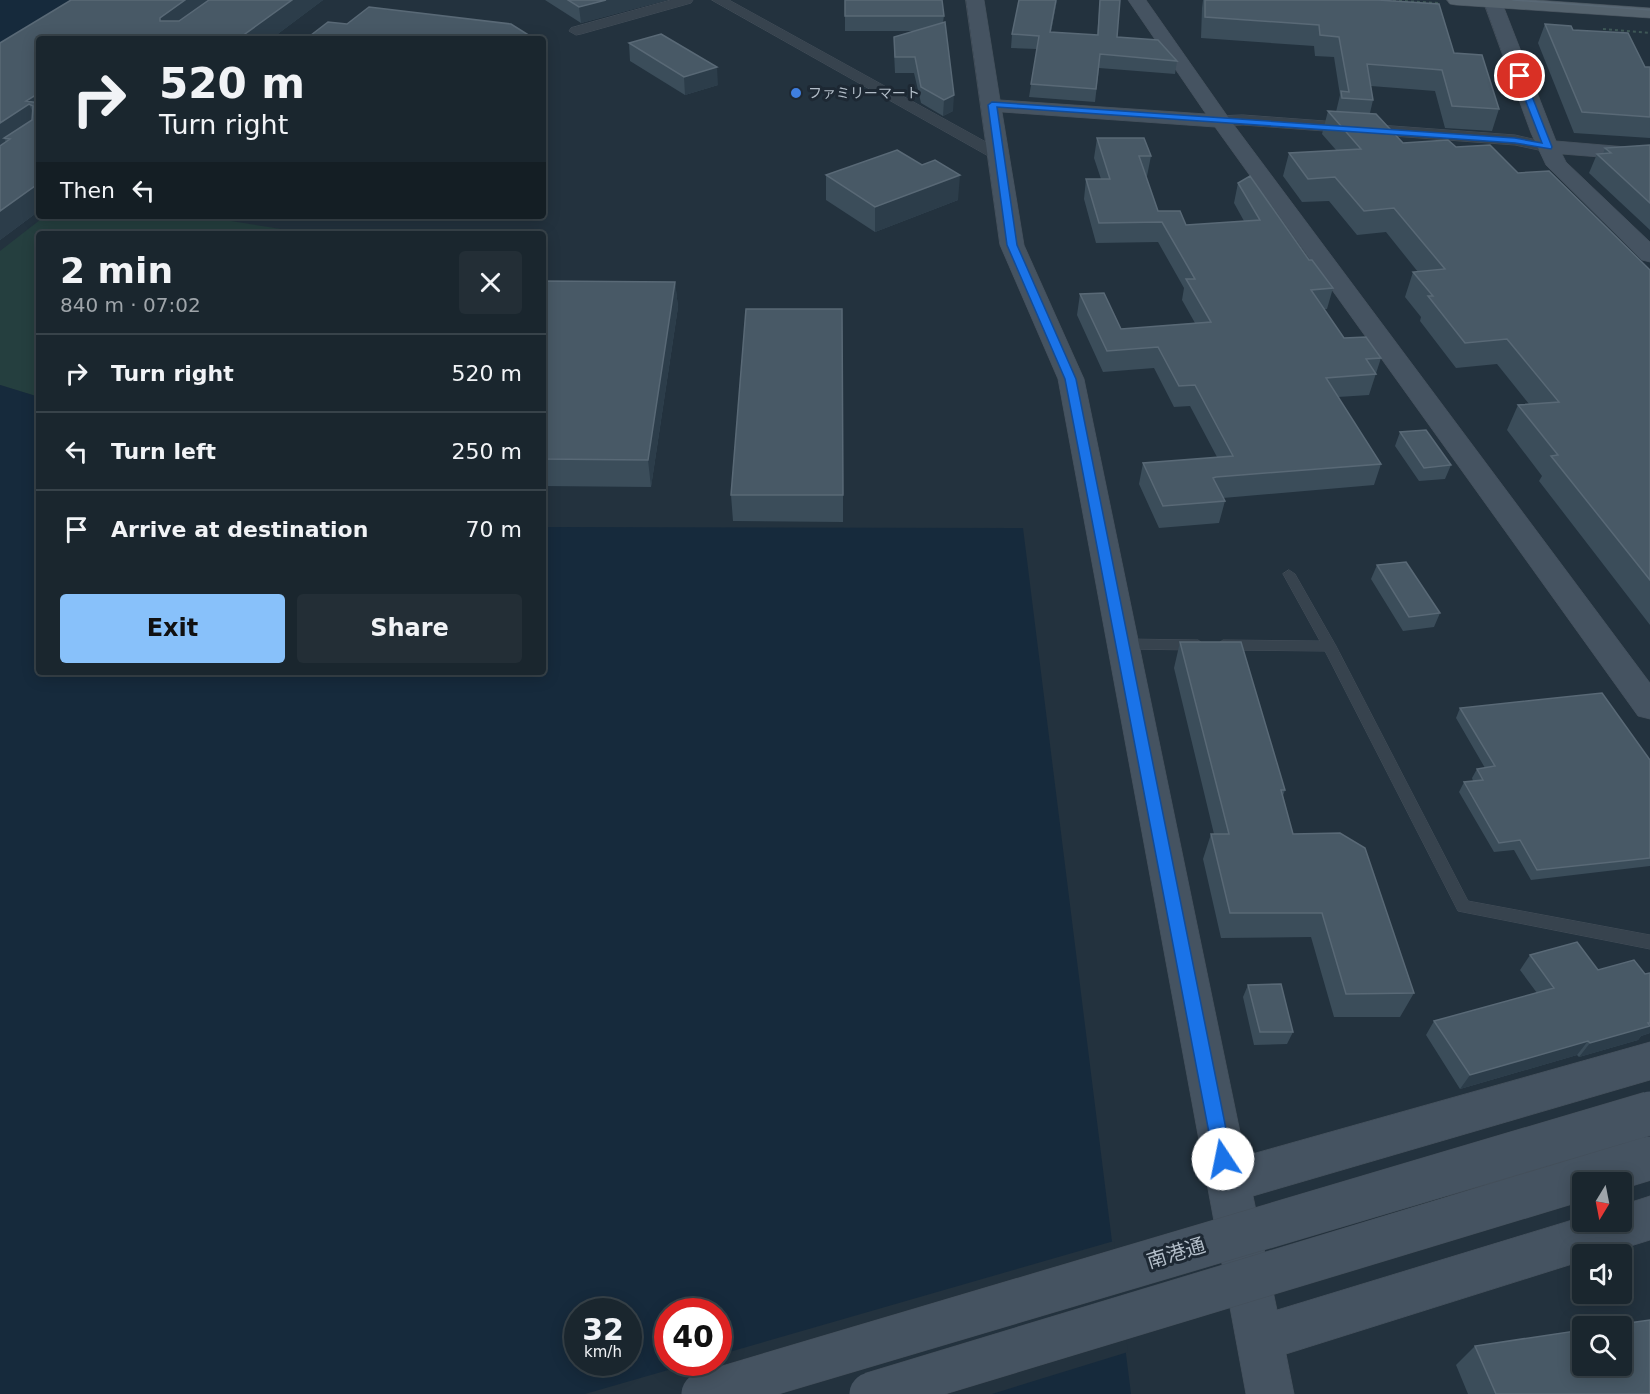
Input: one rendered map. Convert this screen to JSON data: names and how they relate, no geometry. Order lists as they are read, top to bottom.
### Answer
{
  "streets": {
    "street": ["南港通"]
  },
  "places": ["ファミリーマート"],
  "north": "bottom",
  "page": {
    "turn": ["520 m", "Turn right"],
    "then": "Then",
    "heading": ["2 min", "840 m · 07:02"],
    "list": [
      {
        "name": "Turn right",
        "value": "520 m"
      },
      {
        "name": "Turn left",
        "value": "250 m"
      },
      {
        "name": "Arrive at destination",
        "value": "70 m"
      }
    ],
    "buttons": ["Exit", "Share"],
    "speed": "32 km/h",
    "limit": "40"
  }
}
